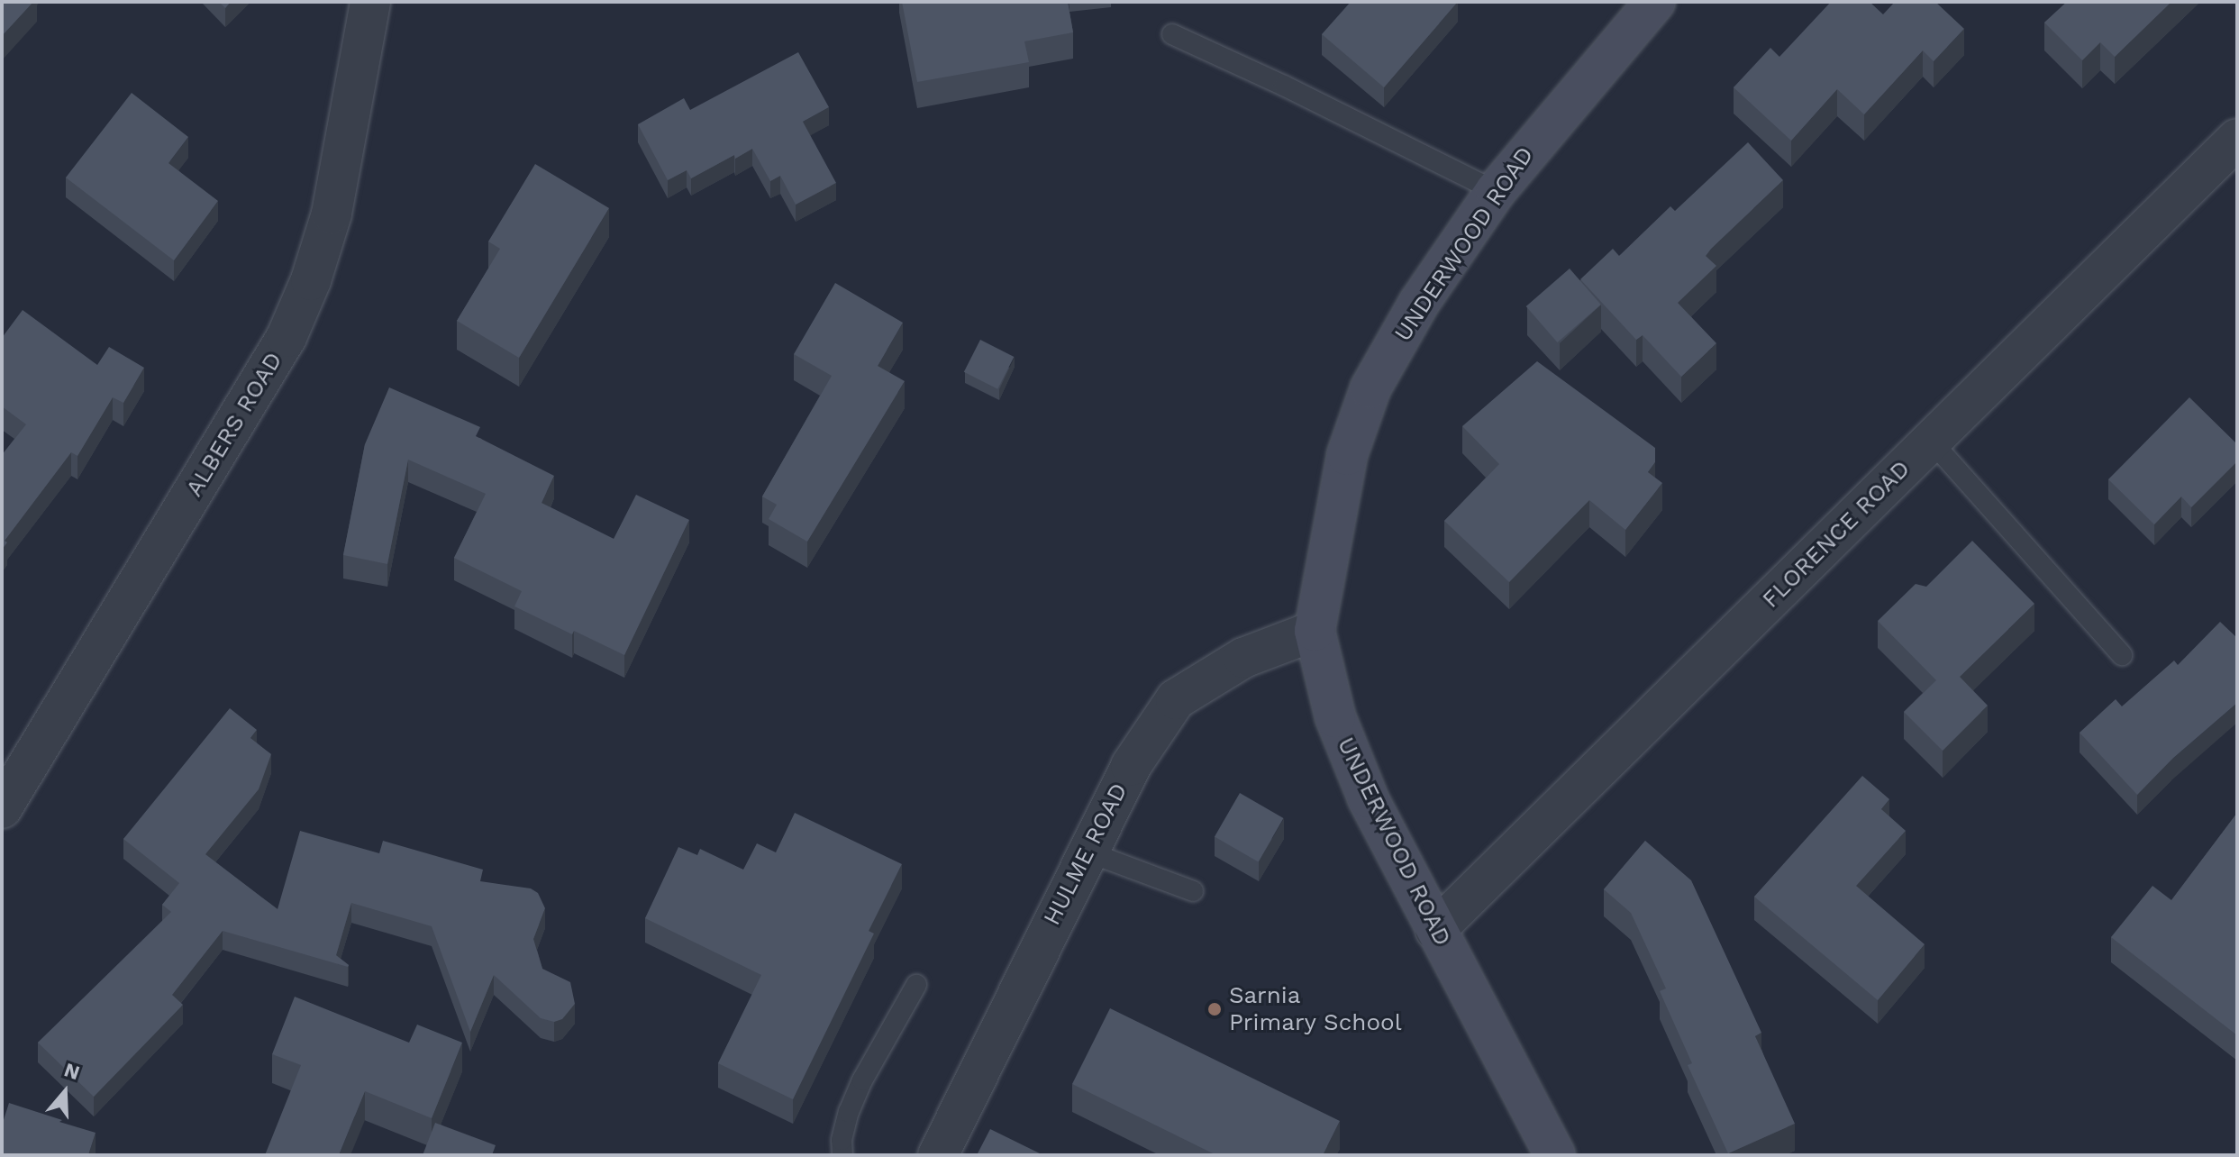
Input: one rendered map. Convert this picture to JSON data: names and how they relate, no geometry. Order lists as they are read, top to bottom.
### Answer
{
  "streets": {
    "main road": ["UNDERWOOD ROAD"],
    "street": ["ALBERS ROAD", "FLORENCE ROAD", "HULME ROAD"]
  },
  "crossings": [
    ["UNDERWOOD ROAD", "FLORENCE ROAD"],
    ["UNDERWOOD ROAD", "HULME ROAD"]
  ],
  "places": ["Sarnia Primary School"],
  "north": "top"
}
